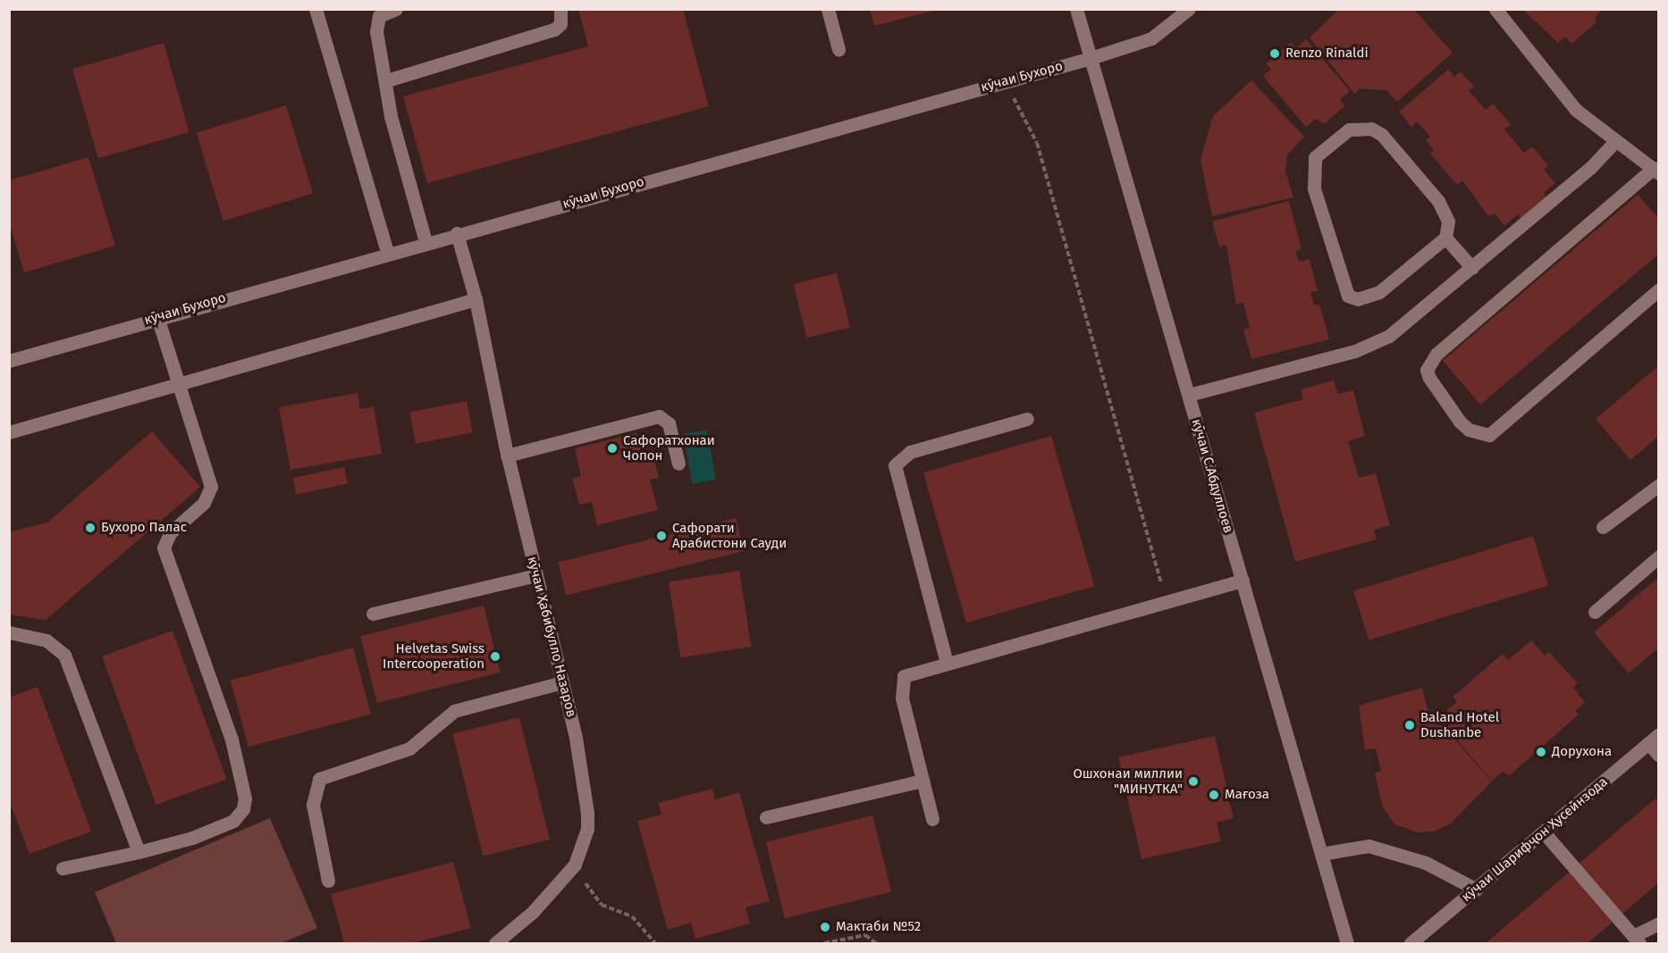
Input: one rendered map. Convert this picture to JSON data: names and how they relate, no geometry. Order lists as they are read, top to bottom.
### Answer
{
  "streets": {
    "street": [
      "кӯчаи Бухоро",
      "кӯчаи С.Абдуллоев",
      "кӯчаи Ҳабибулло Назаров",
      "кӯчаи Шарифҷон Ҳусейнзода"
    ]
  },
  "crossings": [
    ["кӯчаи Бухоро", "кӯчаи С.Абдуллоев"],
    ["кӯчаи Бухоро", "кӯчаи Ҳабибулло Назаров"]
  ],
  "places": [
    "Renzo Rinaldi",
    "Сафоратхонаи Чопон",
    "Бухоро Палас",
    "Сафорати Арабистони Сауди",
    "Helvetas Swiss Intercooperation",
    "Baland Hotel Dushanbe",
    "Дорухона",
    "Ошхонаи миллии \"МИНУТКА\"",
    "Мағоза",
    "Мактаби №52"
  ]
}
